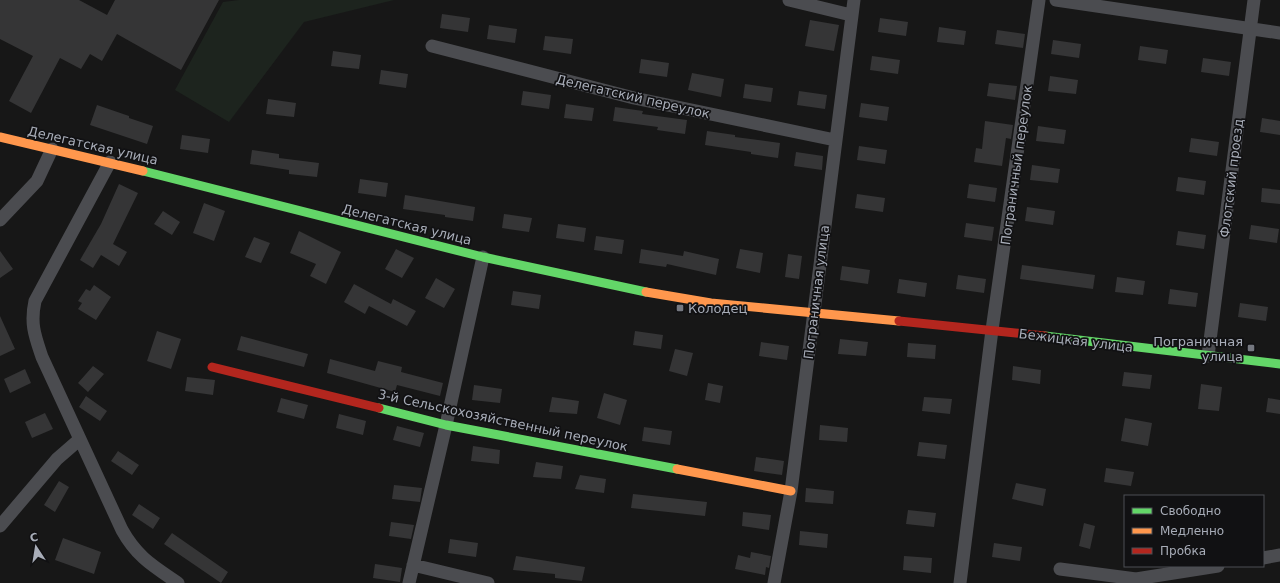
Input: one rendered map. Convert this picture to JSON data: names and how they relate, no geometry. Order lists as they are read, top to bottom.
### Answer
{
  "streets": {
    "street": [
      "Делегатский переулок",
      "Делегатская улица",
      "Пограничный переулок",
      "Флотский проезд",
      "Пограничная улица",
      "Бежицкая улица",
      "3-й Сельскохозяйственный переулок"
    ]
  },
  "crossings": [
    ["Делегатский переулок", "Пограничная улица"],
    ["Делегатская улица", "Пограничная улица"],
    ["Делегатская улица", "Бежицкая улица"],
    ["Пограничный переулок", "Бежицкая улица"],
    ["Флотский проезд", "Бежицкая улица"],
    ["Пограничная улица", "Бежицкая улица"],
    ["Пограничная улица", "3-й Сельскохозяйственный переулок"]
  ],
  "places": {
    "transit": ["Колодец", "Пограничная улица"]
  },
  "legend": ["Свободно", "Медленно", "Пробка"],
  "north": "top"
}
